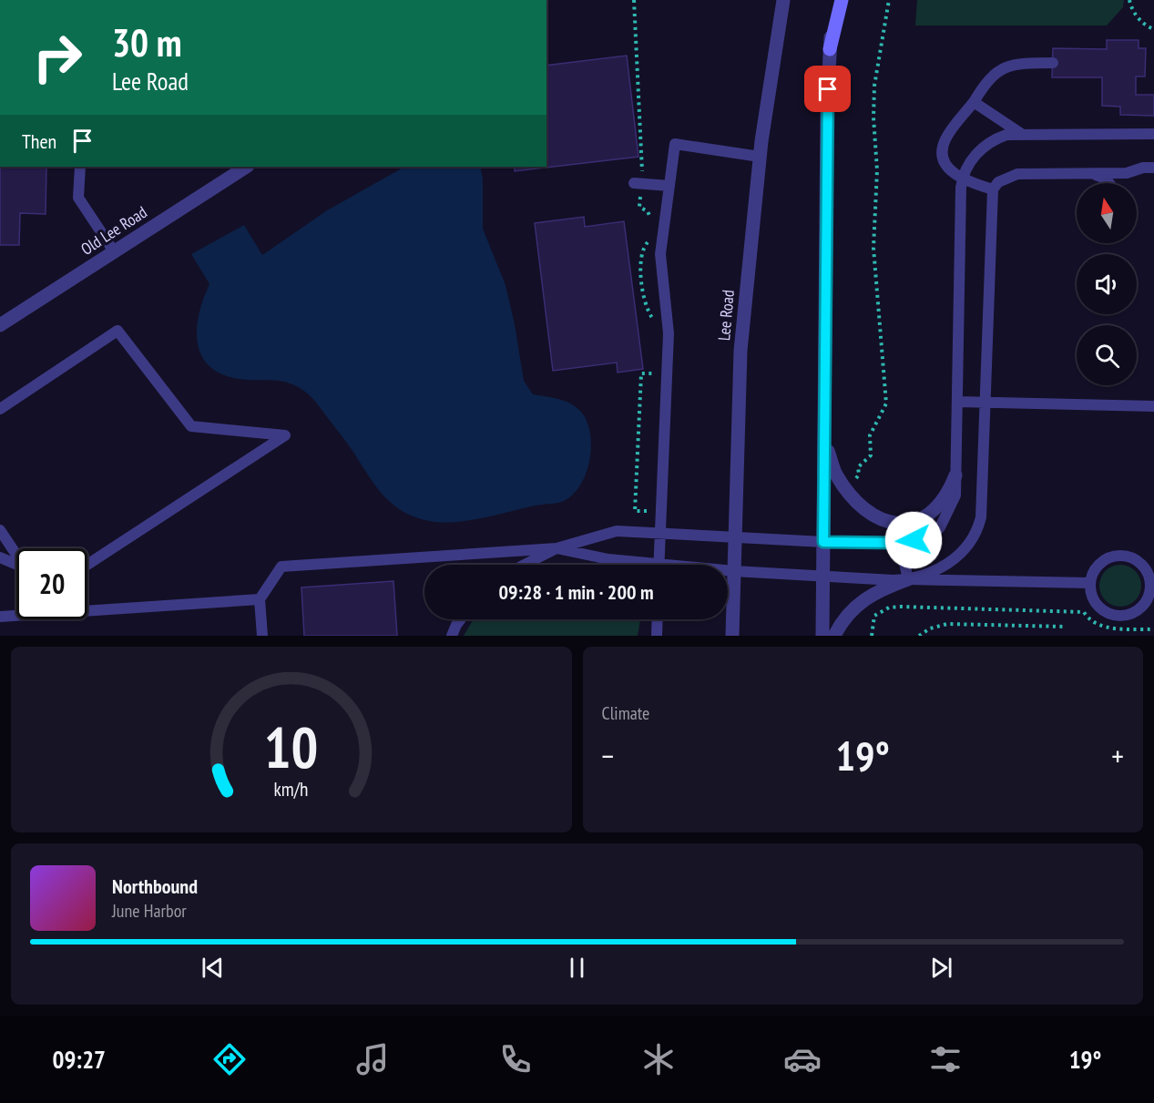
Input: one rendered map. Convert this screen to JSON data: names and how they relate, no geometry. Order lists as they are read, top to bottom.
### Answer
{
  "streets": {
    "street": ["Old Lee Road", "Lee Road"]
  },
  "north": "top",
  "page": {
    "turn": ["30 m", "Lee Road"],
    "then": "Then",
    "limit": "20",
    "trip": "09:28 · 1 min · 200 m",
    "tile": "Climate",
    "heat": ["−", "19°", "+"],
    "song": ["Northbound", "June Harbor"],
    "tabs": ["09:27", "19°"],
    "gauge": ["10", "km/h"]
  }
}
